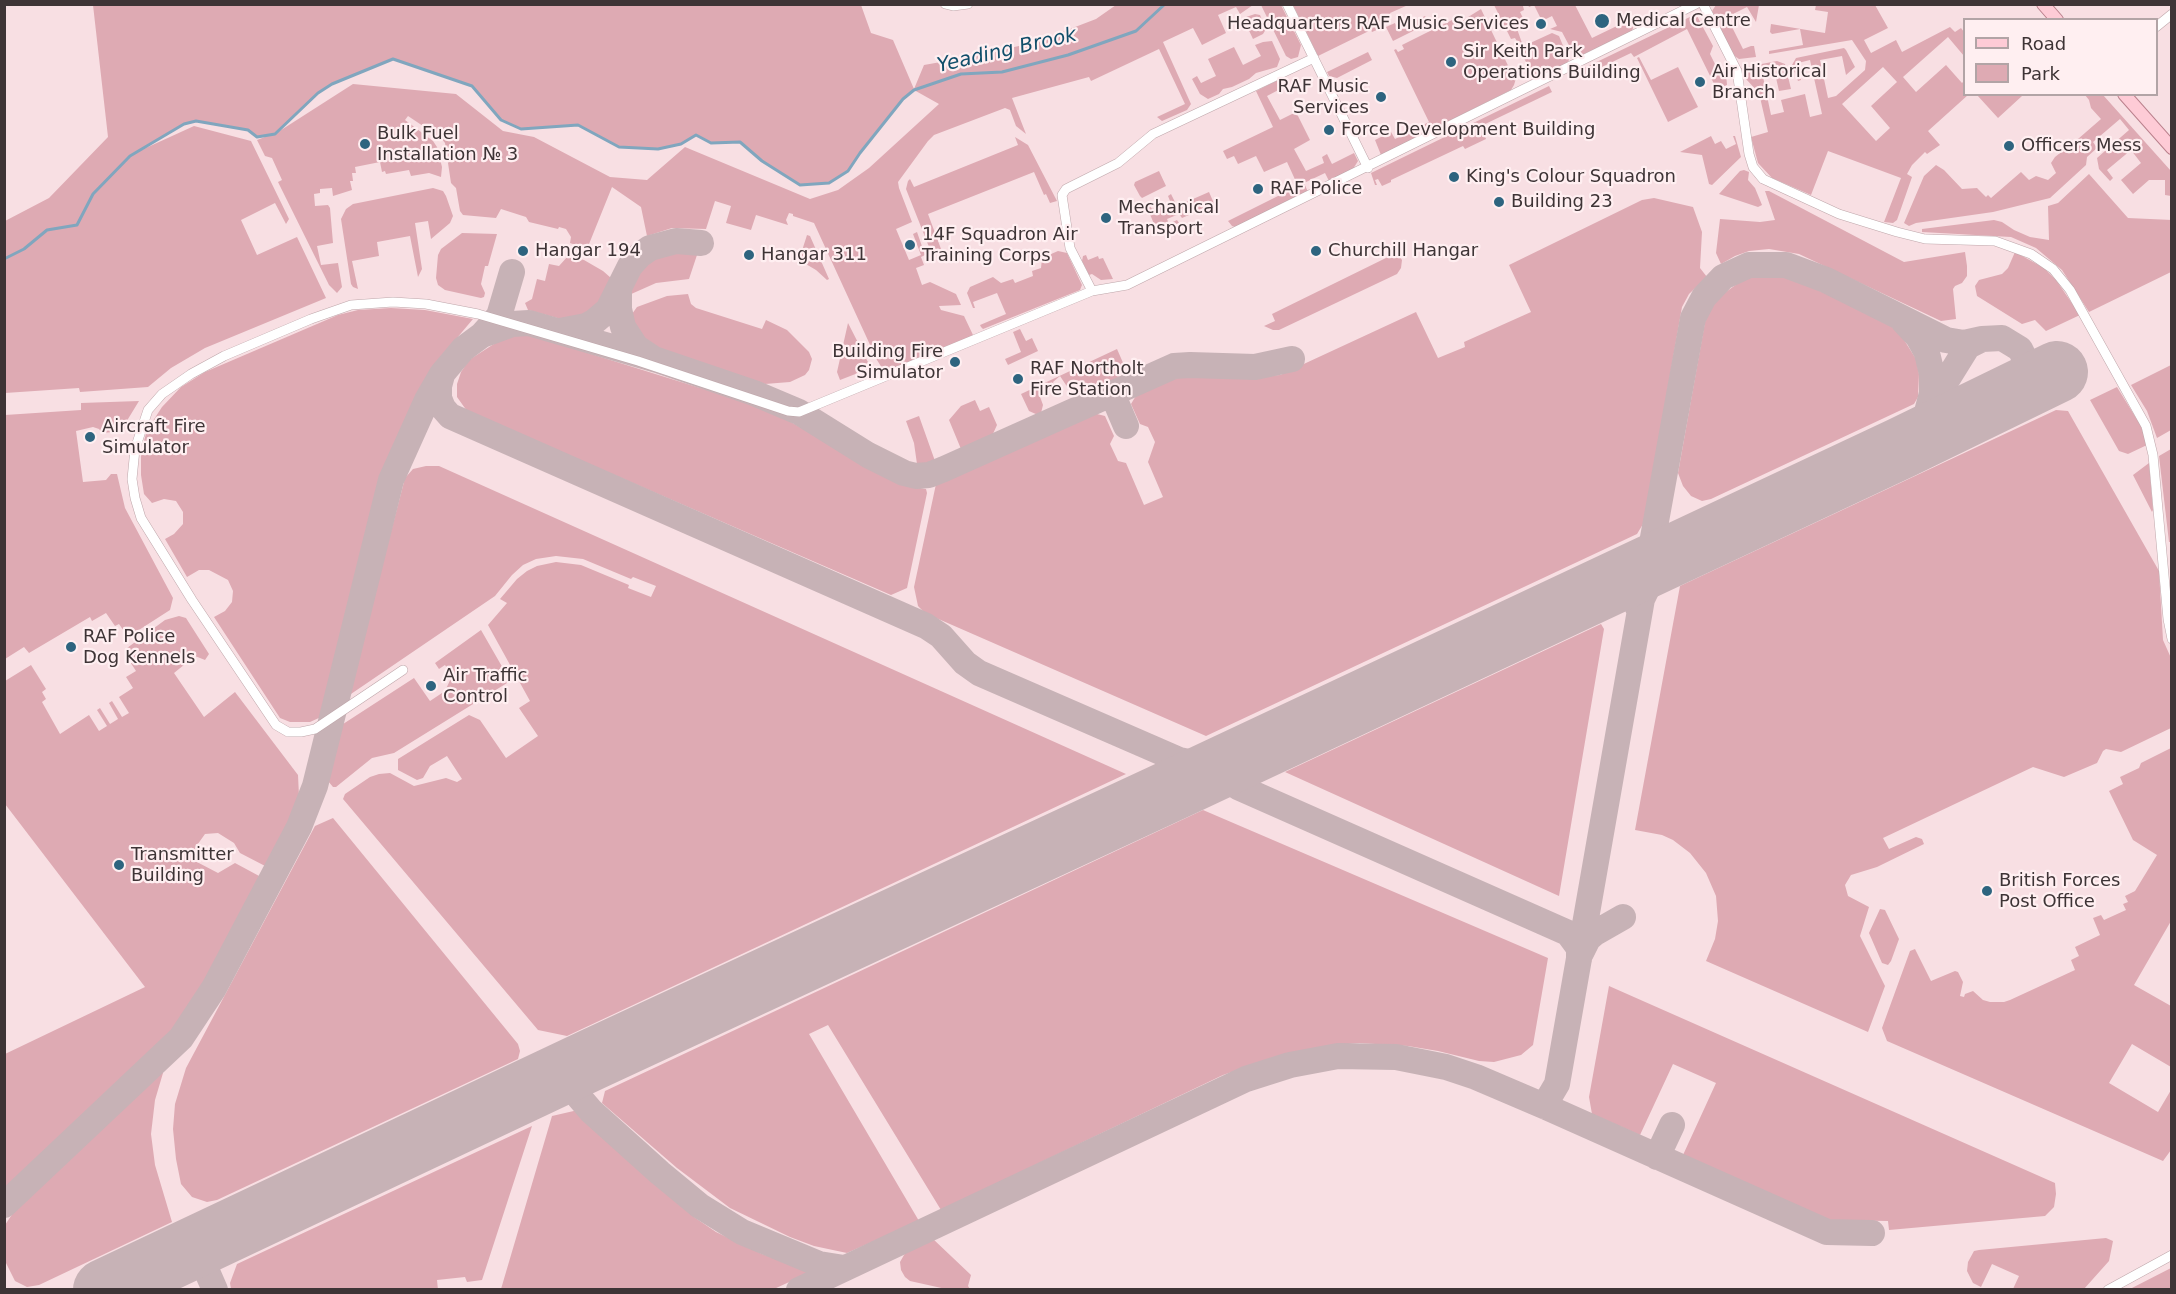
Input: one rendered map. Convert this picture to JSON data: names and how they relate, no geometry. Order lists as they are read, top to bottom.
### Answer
{
  "water": ["Yeading Brook"],
  "places": [
    "Medical Centre",
    "Headquarters RAF Music Services",
    "Sir Keith Park Operations Building",
    "Air Historical Branch",
    "RAF Music Services",
    "Force Development Building",
    "Bulk Fuel Installation № 3",
    "Officers Mess",
    "King's Colour Squadron",
    "RAF Police",
    "Building 23",
    "Mechanical Transport",
    "14F Squadron Air Training Corps",
    "Hangar 194",
    "Churchill Hangar",
    "Hangar 311",
    "Building Fire Simulator",
    "RAF Northolt Fire Station",
    "Aircraft Fire Simulator",
    "RAF Police Dog Kennels",
    "Air Traffic Control",
    "Transmitter Building",
    "British Forces Post Office"
  ],
  "legend": ["Road", "Park"]
}
